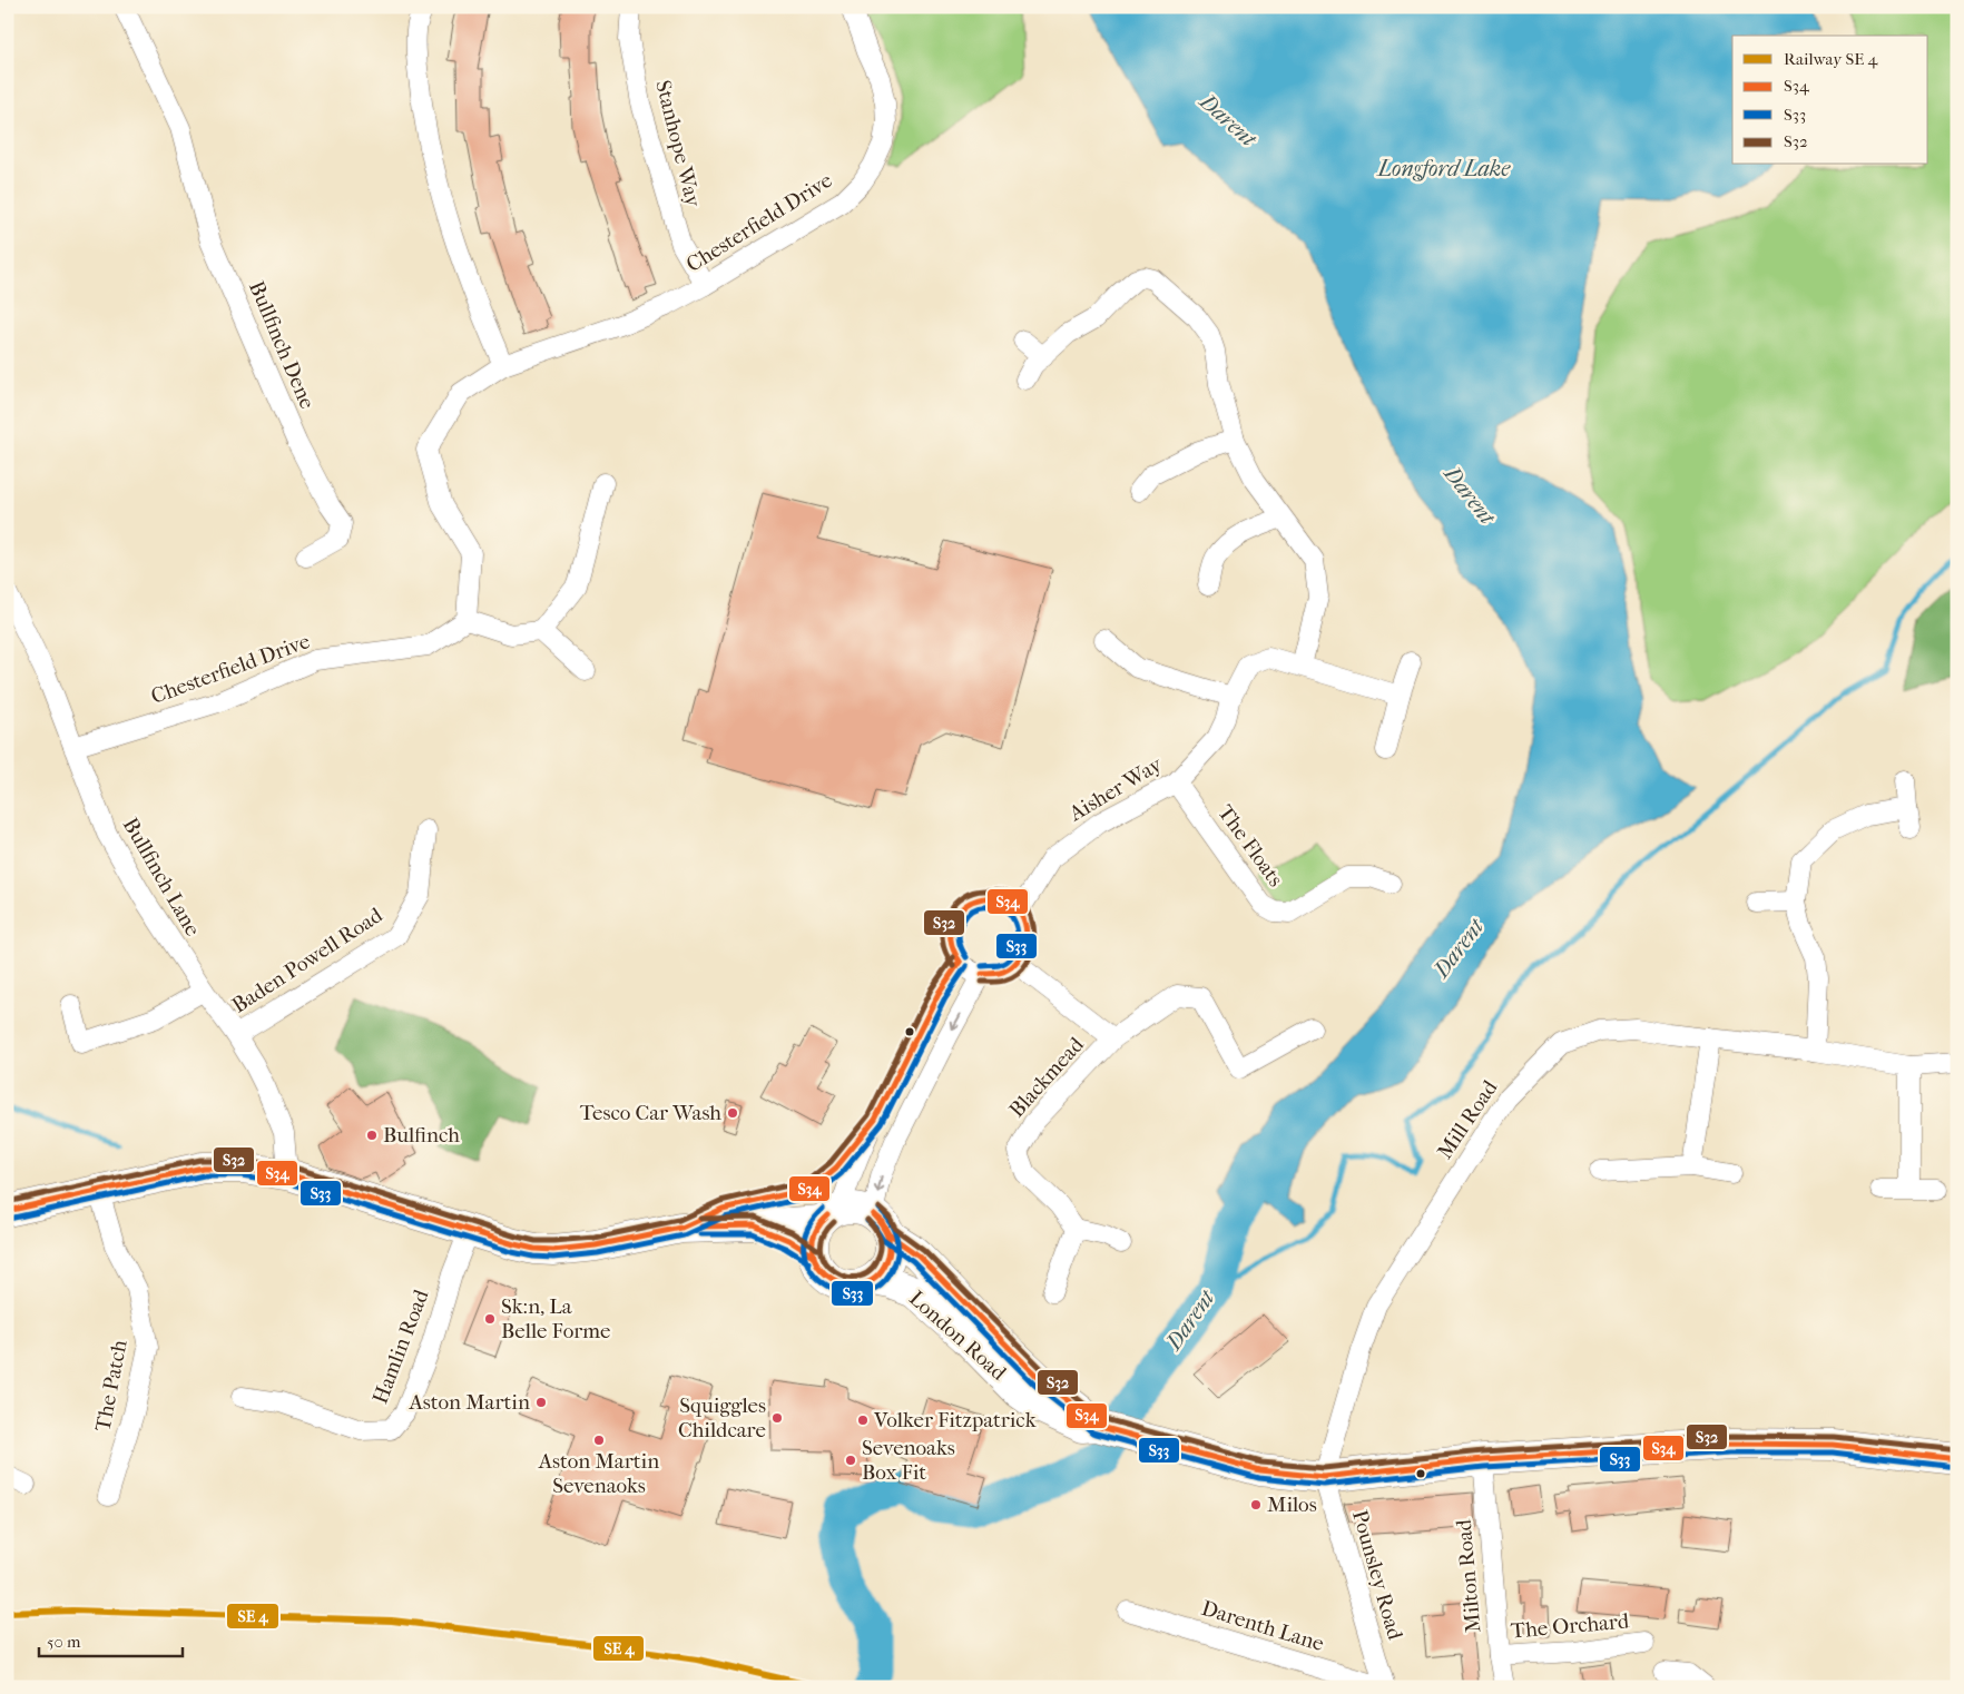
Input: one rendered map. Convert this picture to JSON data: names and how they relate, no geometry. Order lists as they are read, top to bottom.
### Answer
{
  "streets": {
    "main road": ["London Road"],
    "street": [
      "Stanhope Way",
      "Chesterfield Drive",
      "Bullfinch Dene",
      "Aisher Way",
      "The Floats",
      "Bullfinch Lane",
      "Baden Powell Road",
      "Blackmead",
      "Mill Road",
      "Hamlin Road",
      "The Patch",
      "Pounsley Road",
      "Milton Road",
      "Darenth Lane",
      "The Orchard"
    ]
  },
  "crossings": [
    ["Stanhope Way", "Chesterfield Drive"],
    ["Chesterfield Drive", "Bullfinch Lane"],
    ["Aisher Way", "The Floats"],
    ["Aisher Way", "Blackmead"],
    ["Bullfinch Lane", "Baden Powell Road"],
    ["Bullfinch Lane", "London Road"],
    ["Mill Road", "London Road"],
    ["Mill Road", "Pounsley Road"],
    ["London Road", "Hamlin Road"],
    ["London Road", "The Patch"],
    ["London Road", "Pounsley Road"],
    ["London Road", "Milton Road"],
    ["Pounsley Road", "Darenth Lane"],
    ["Milton Road", "The Orchard"]
  ],
  "water": ["Darent", "Longford Lake"],
  "places": [
    "Tesco Car Wash",
    "Bulfinch",
    "Sk:n, La Belle Forme",
    "Aston Martin",
    "Squiggles Childcare",
    "Volker Fitzpatrick",
    "Aston Martin Sevenaoks",
    "Sevenoaks Box Fit",
    "Milos"
  ],
  "lines": ["transit line S32", "transit line S34", "transit line S33"],
  "legend": [
    "Railway SE 4",
    "S34",
    "S33",
    "S32"
  ],
  "scale_bar": "50 m"
}
